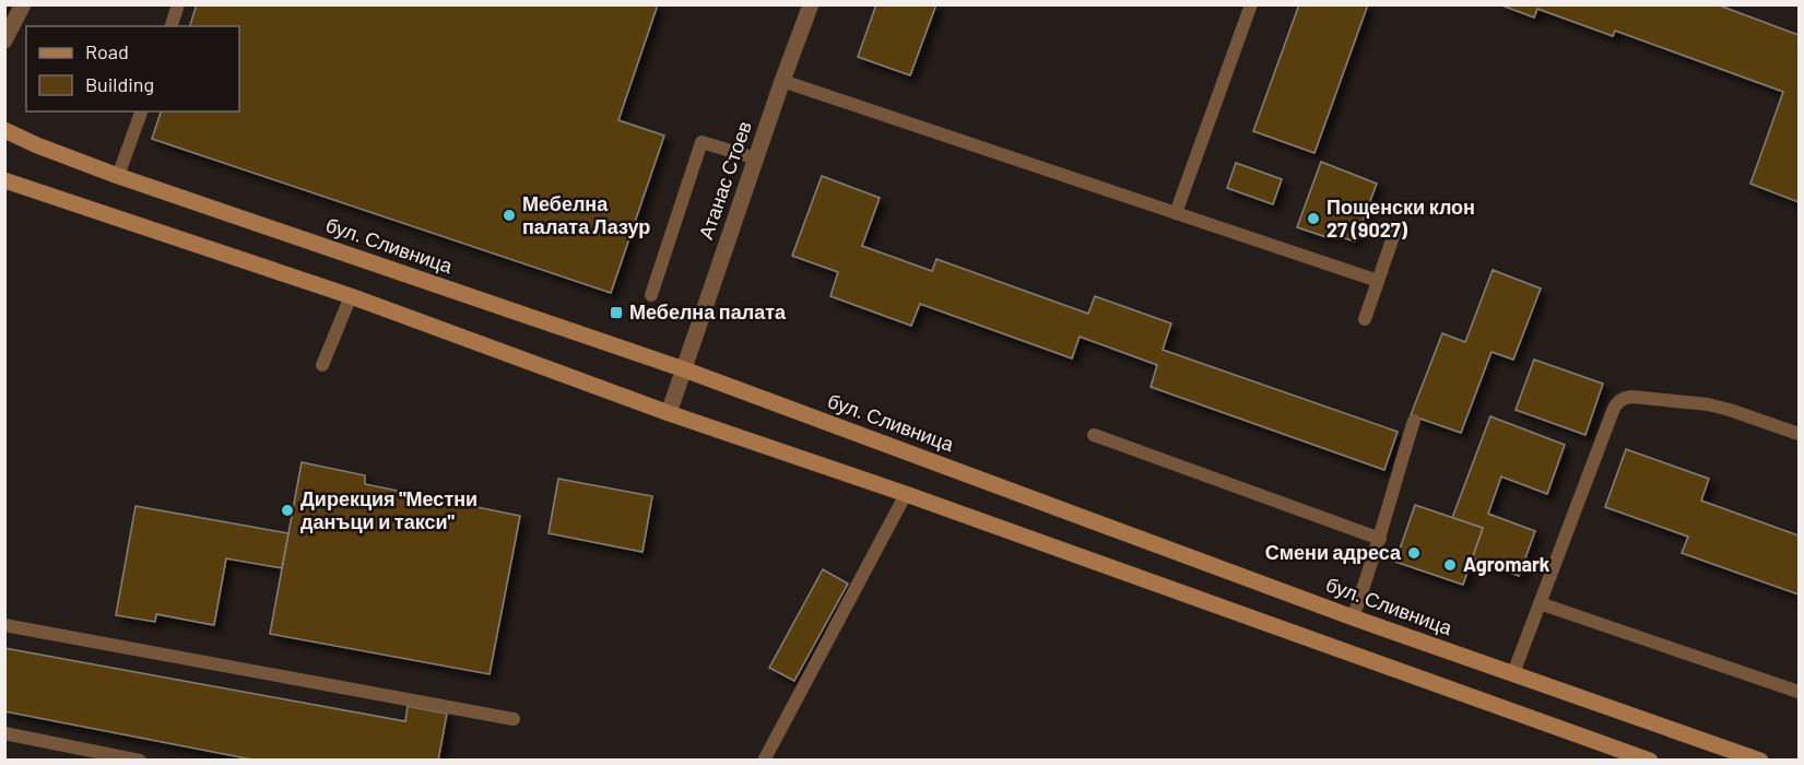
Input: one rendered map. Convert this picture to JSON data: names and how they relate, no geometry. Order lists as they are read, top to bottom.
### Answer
{
  "streets": {
    "main road": ["бул. Сливница"],
    "street": ["Атанас Стоев"]
  },
  "crossings": [
    ["Атанас Стоев", "бул. Сливница"]
  ],
  "places": {
    "other": [
      "Мебелна палата Лазур",
      "Пощенски клон 27 (9027)",
      "Дирекция \"Местни данъци и такси\"",
      "Смени адреса",
      "Agromark"
    ],
    "transit": ["Мебелна палата"]
  },
  "legend": ["Road", "Building"]
}
